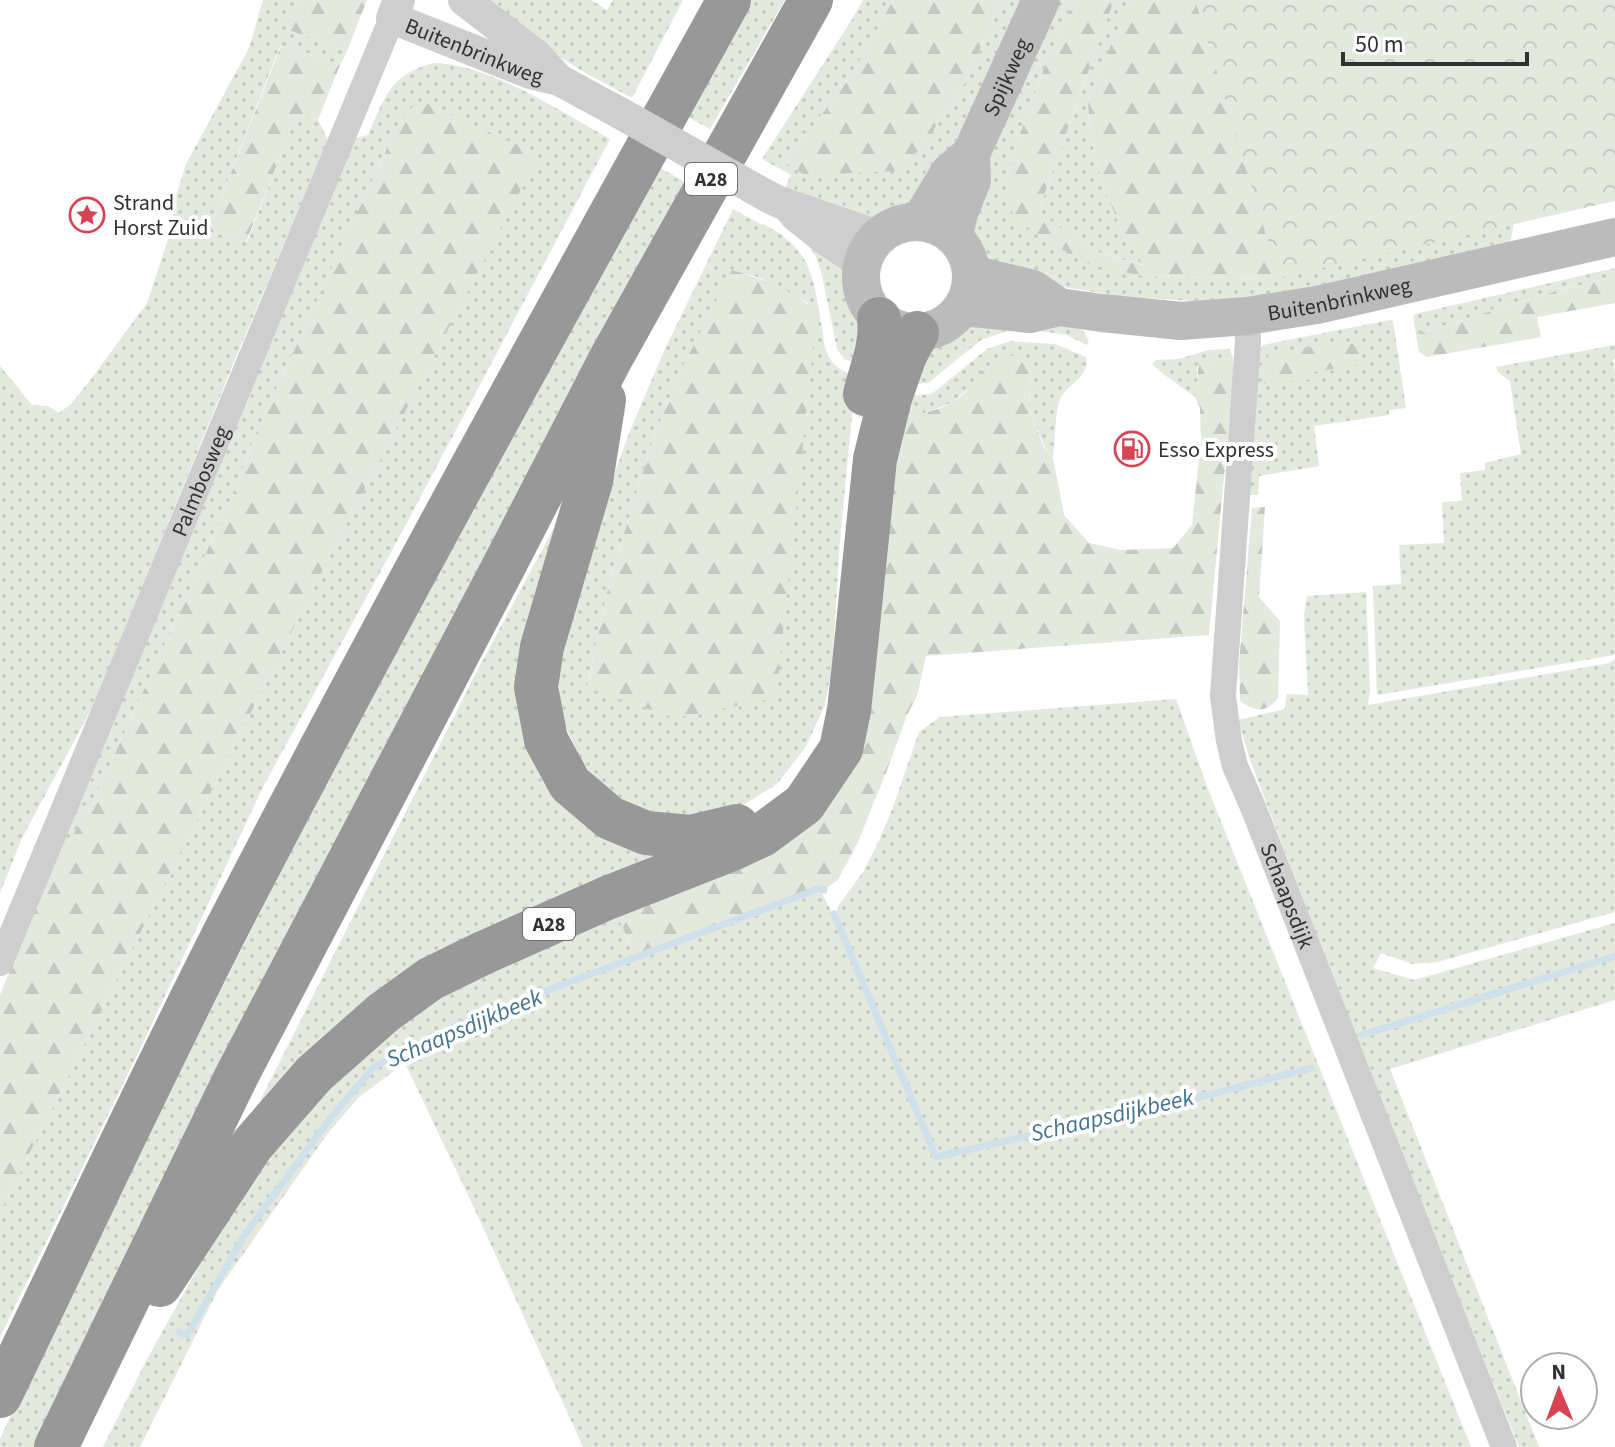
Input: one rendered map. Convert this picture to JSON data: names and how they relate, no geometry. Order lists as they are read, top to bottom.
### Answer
{
  "streets": {
    "highway": ["A28"],
    "main road": ["Buitenbrinkweg", "Spijkweg"],
    "street": ["Palmbosweg", "Schaapsdijk"]
  },
  "crossings": [
    ["Buitenbrinkweg", "Spijkweg"],
    ["Buitenbrinkweg", "A28"],
    ["Buitenbrinkweg", "Palmbosweg"],
    ["Buitenbrinkweg", "Schaapsdijk"],
    ["Spijkweg", "A28"]
  ],
  "water": ["Schaapsdijkbeek"],
  "places": {
    "place": ["Strand Horst Zuid"],
    "fuel station": ["Esso Express"]
  },
  "scale_bar": "50 m",
  "north": "top"
}
